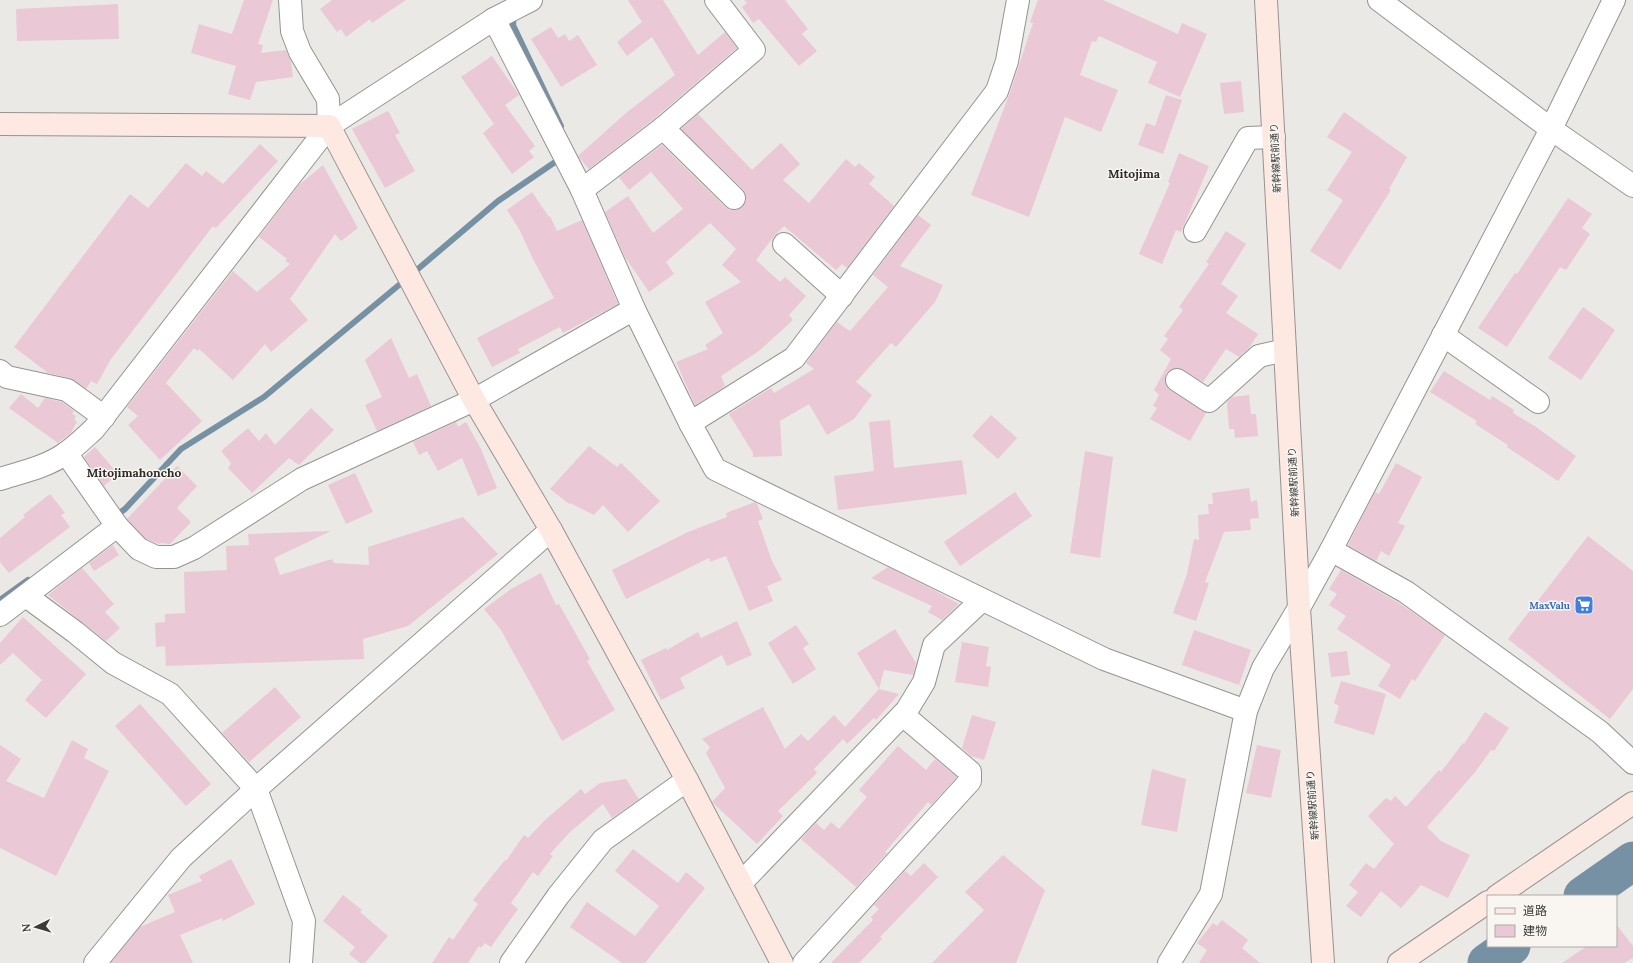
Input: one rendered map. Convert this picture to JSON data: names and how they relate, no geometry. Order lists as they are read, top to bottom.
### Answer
{
  "streets": {
    "street": ["新幹線駅前通り"]
  },
  "districts": ["Mitojima", "Mitojimahoncho"],
  "places": {
    "supermarket": ["MaxValu"]
  },
  "legend": ["道路", "建物"],
  "north": "left"
}
